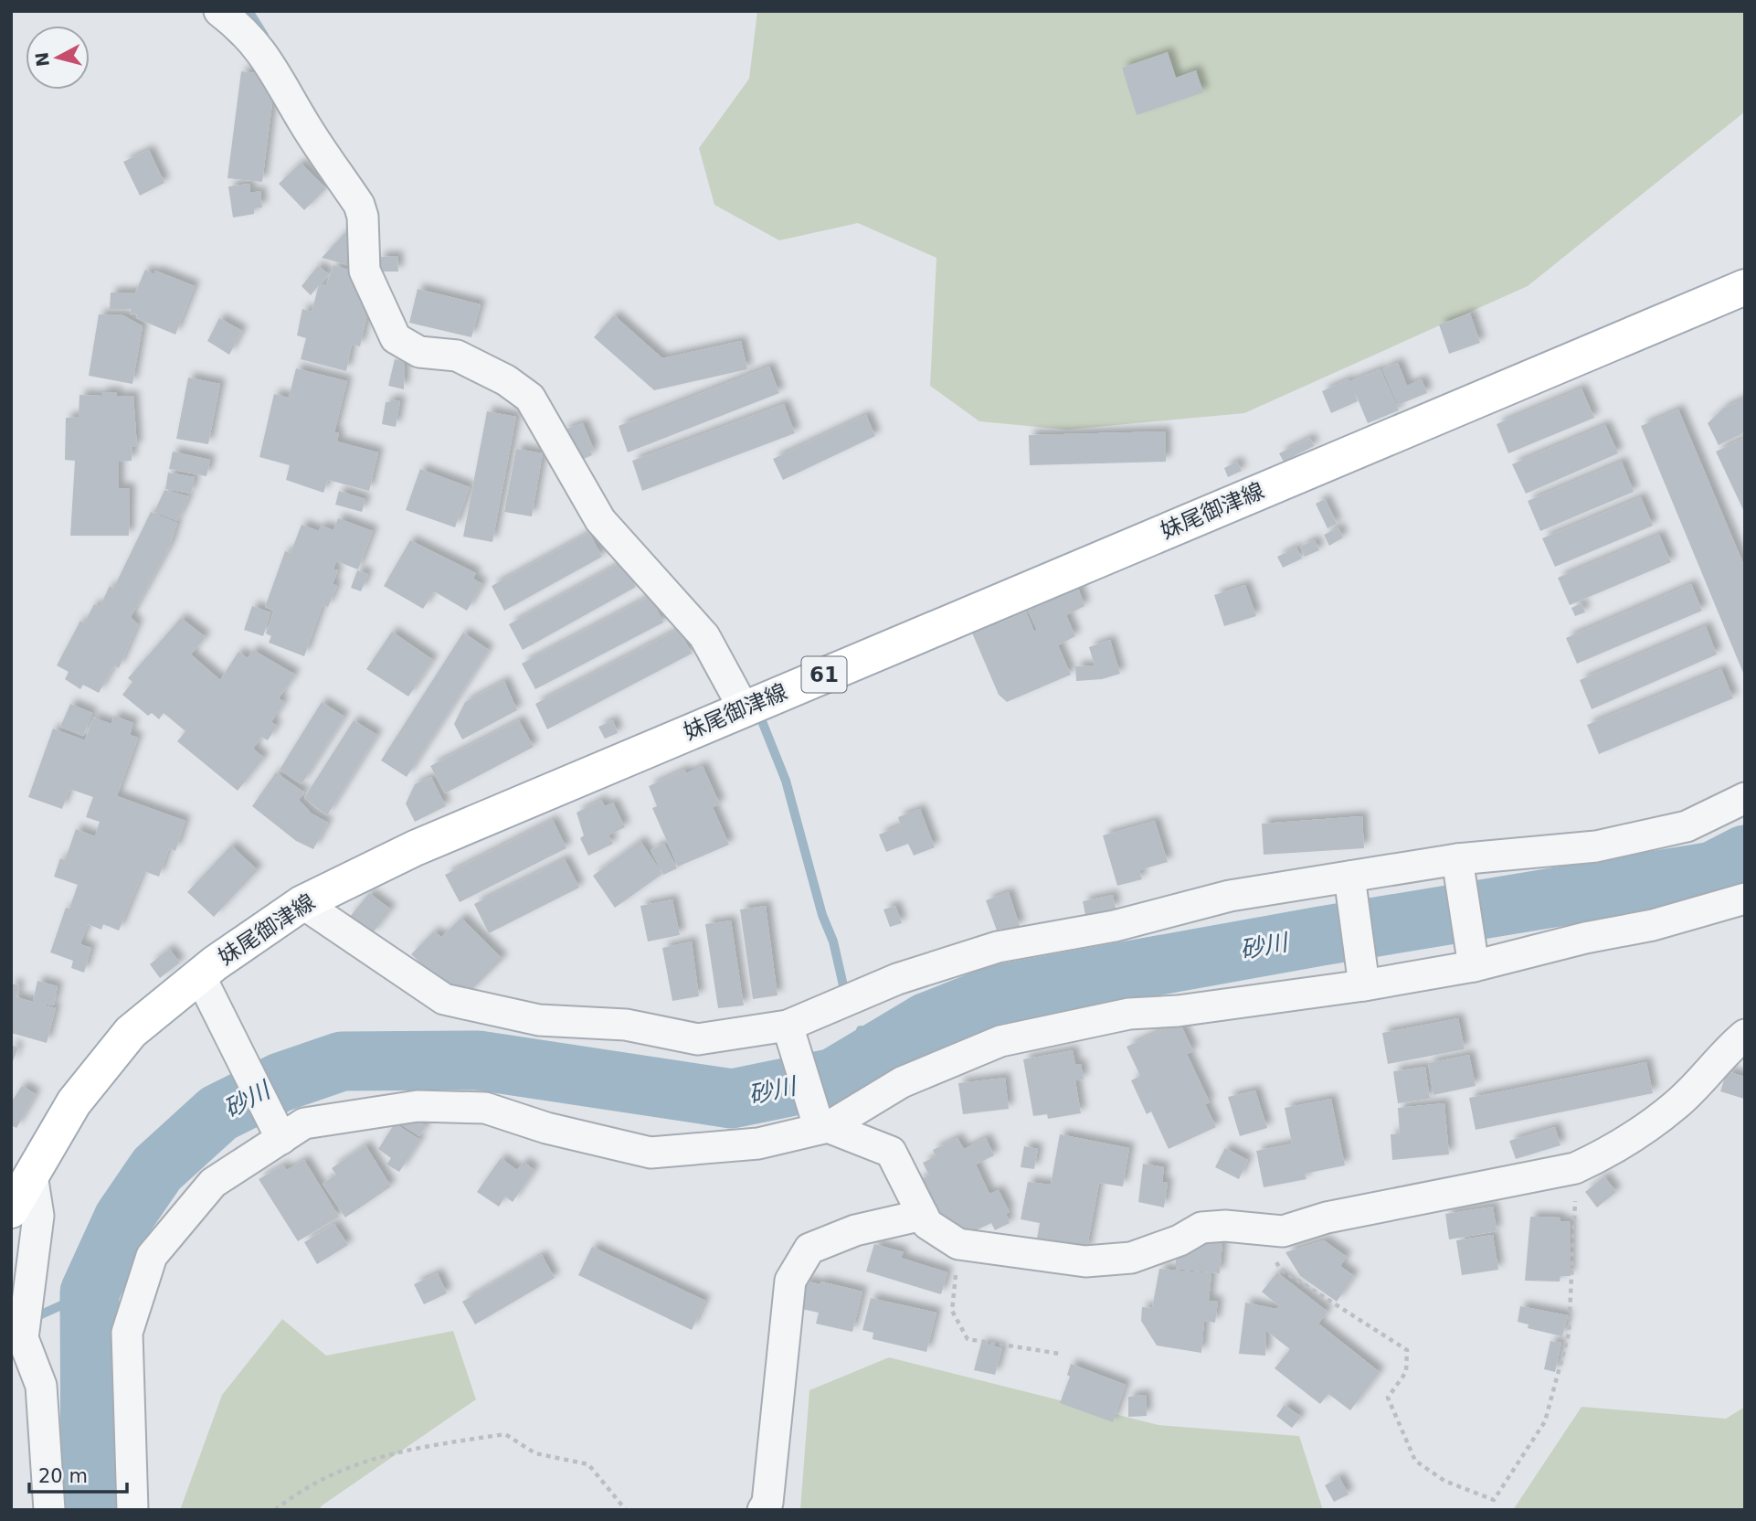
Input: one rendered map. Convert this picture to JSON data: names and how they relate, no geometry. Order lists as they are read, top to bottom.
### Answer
{
  "streets": {
    "main road": ["妹尾御津線", "61"]
  },
  "water": ["砂川"],
  "scale_bar": "20 m",
  "north": "left"
}
